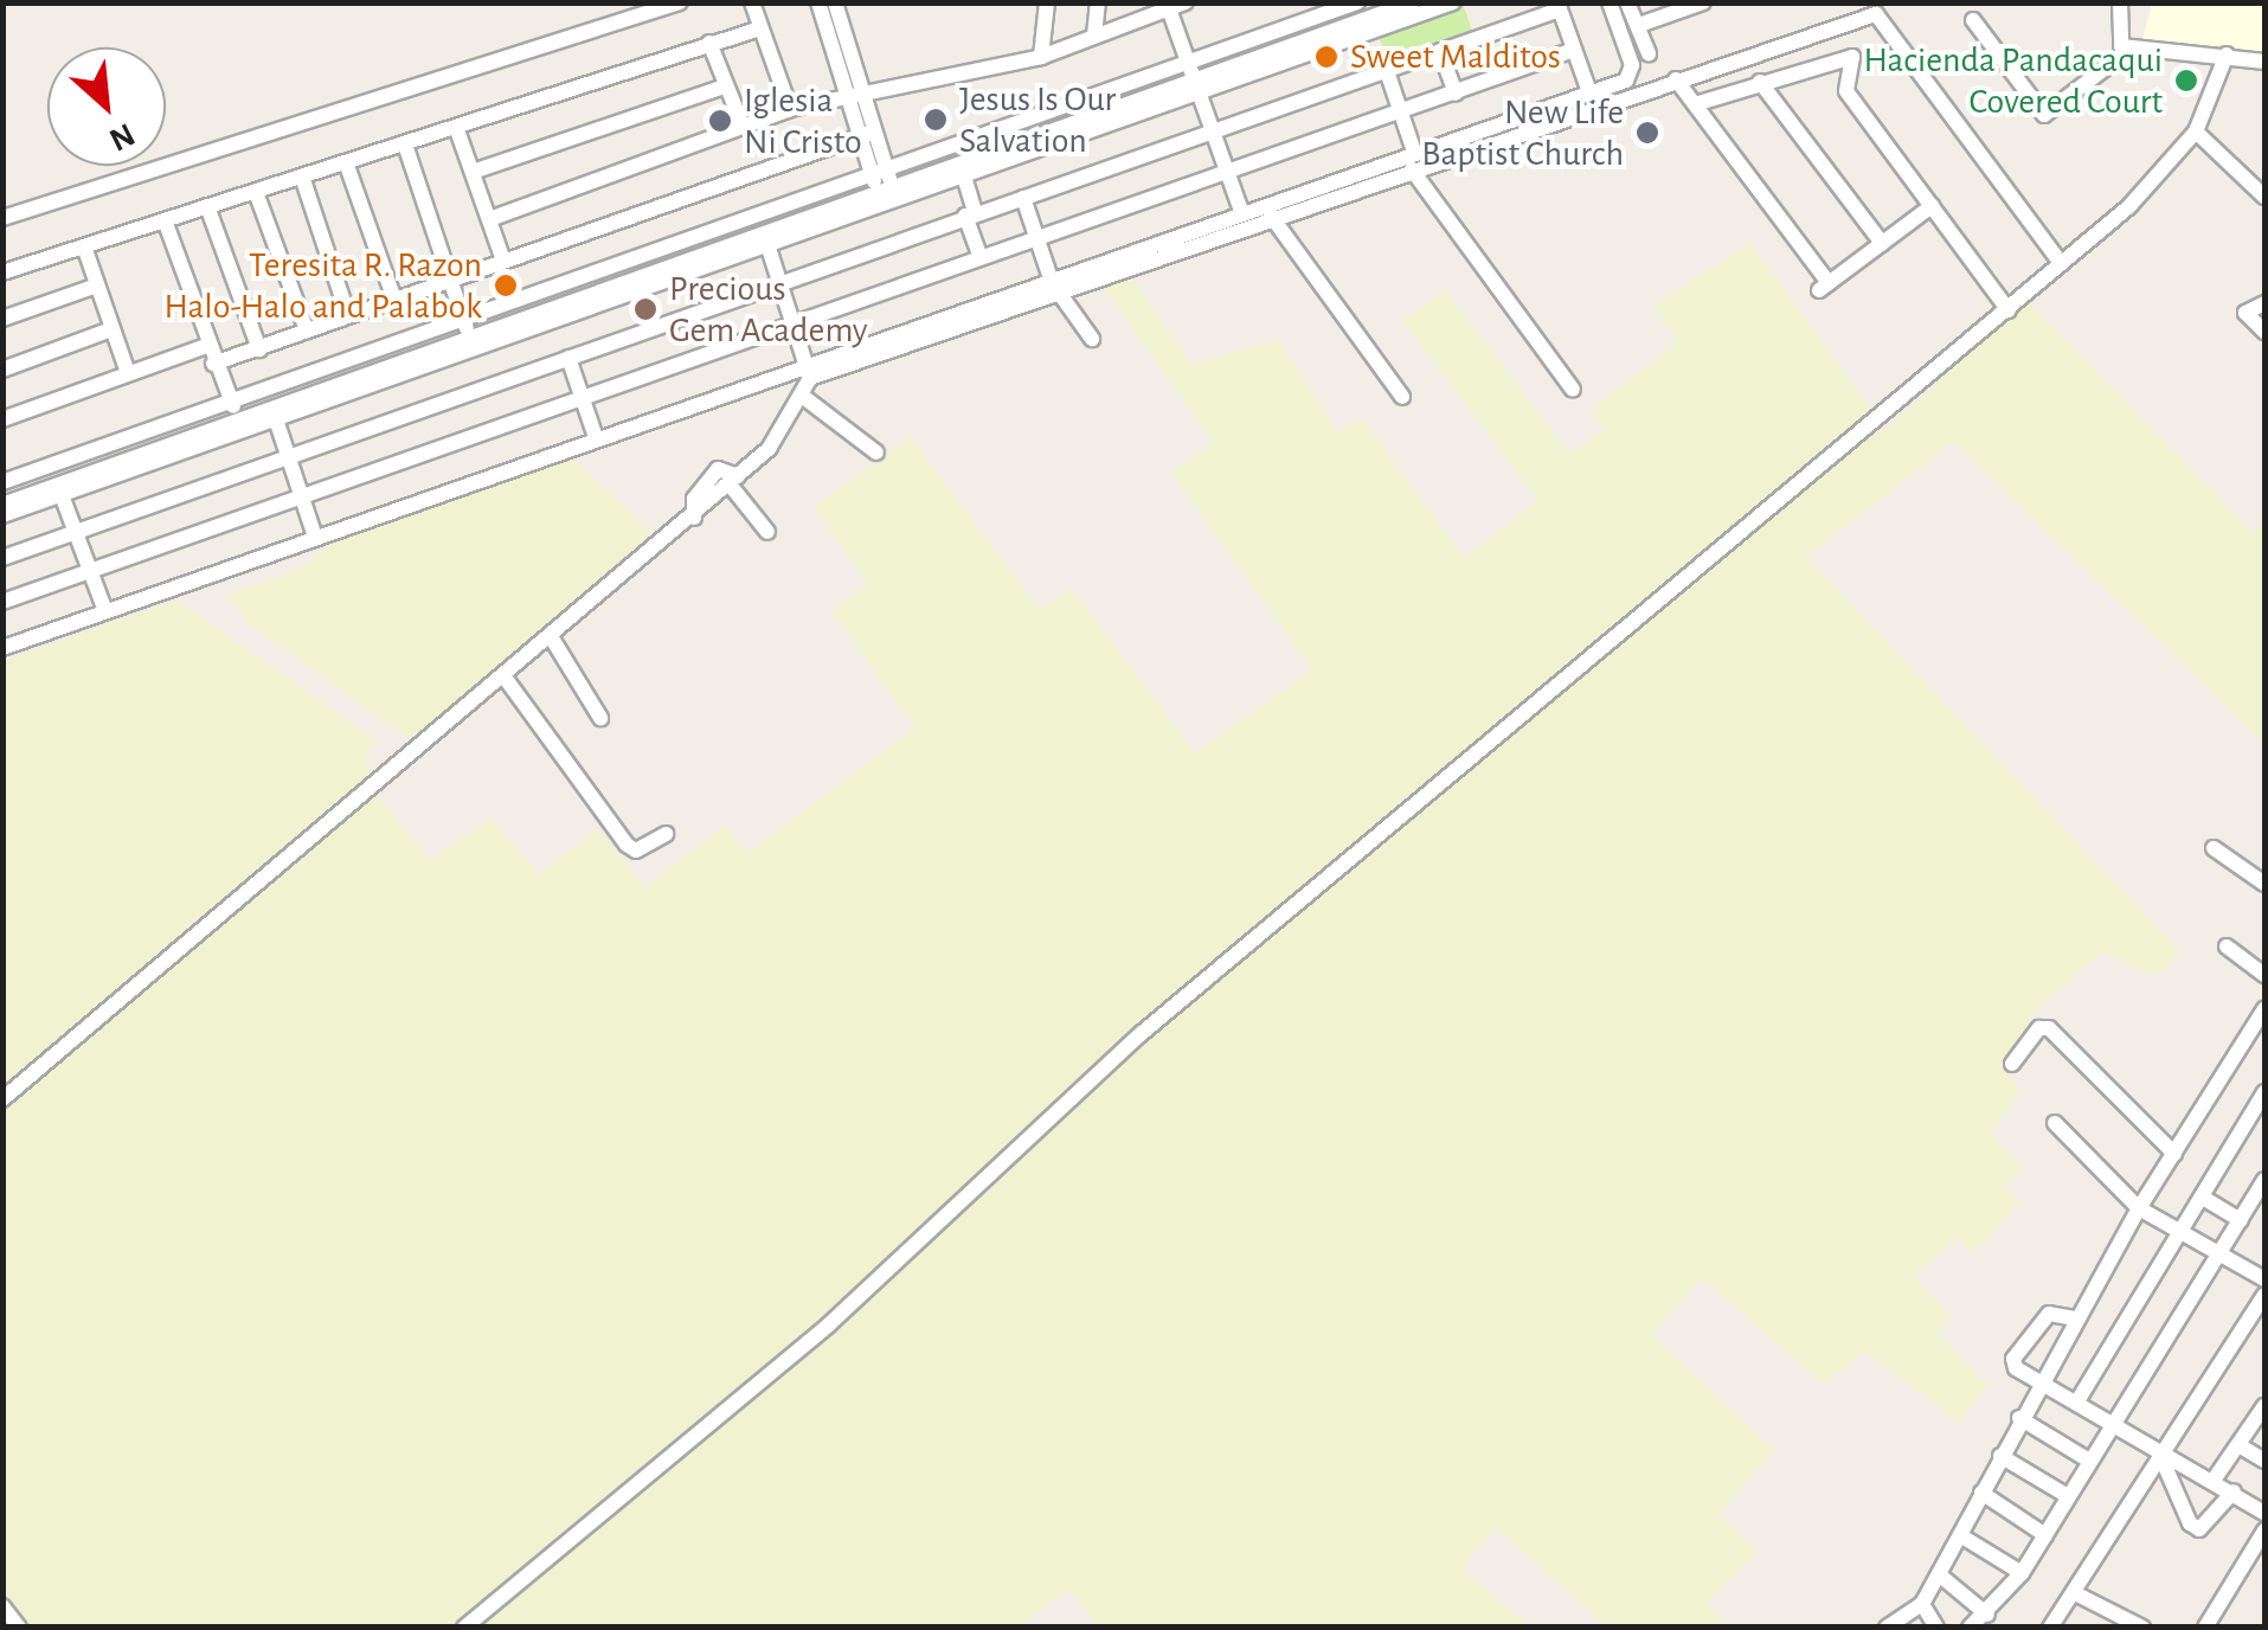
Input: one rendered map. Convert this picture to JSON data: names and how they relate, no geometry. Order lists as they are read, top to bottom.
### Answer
{
  "places": [
    "Sweet Malditos",
    "Hacienda Pandacaqui Covered Court",
    "Jesus Is Our Salvation",
    "Iglesia Ni Cristo",
    "New Life Baptist Church",
    "Teresita R. Razon Halo-Halo and Palabok",
    "Precious Gem Academy"
  ],
  "north": "bottom right"
}
